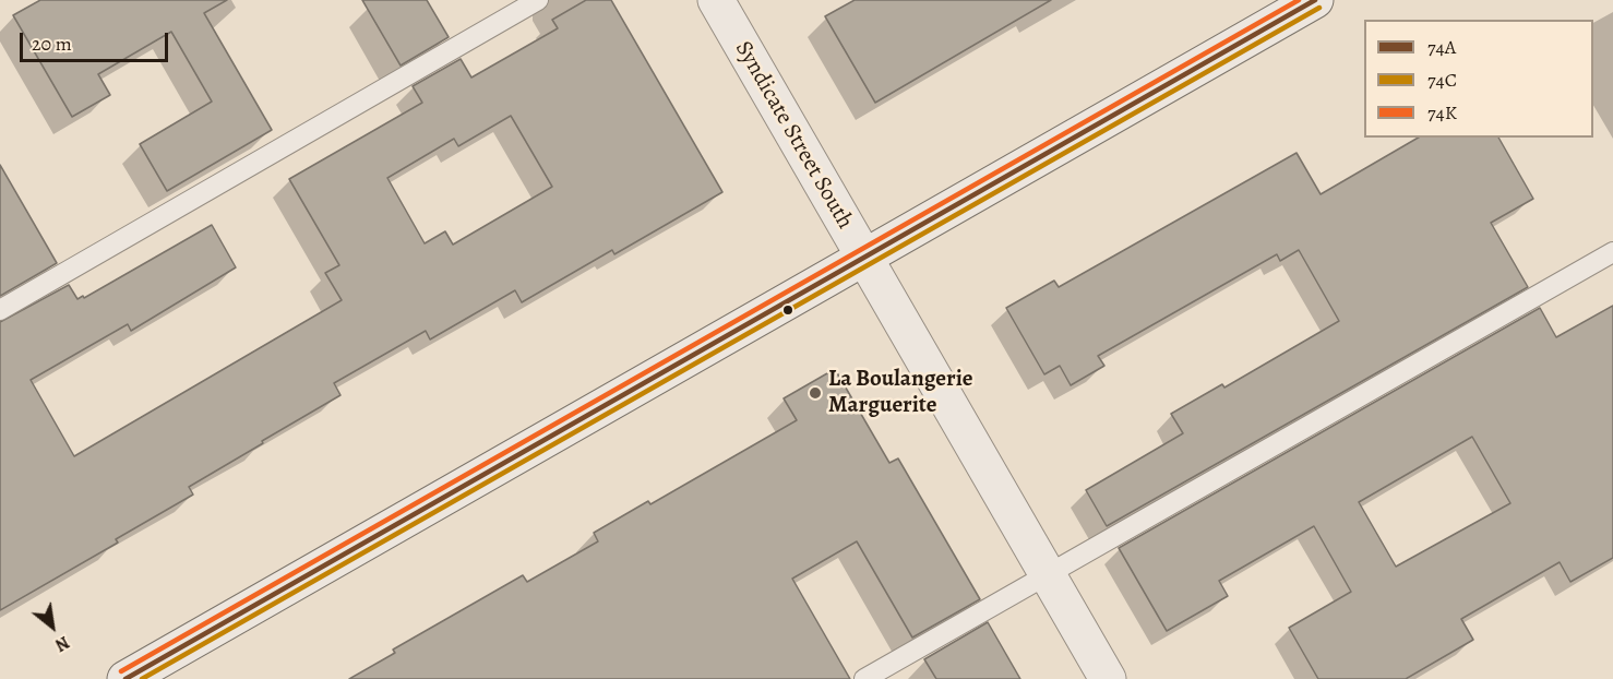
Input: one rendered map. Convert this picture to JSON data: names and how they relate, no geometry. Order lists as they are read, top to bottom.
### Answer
{
  "streets": {
    "main road": ["Syndicate Street South"]
  },
  "places": ["La Boulangerie Marguerite"],
  "lines": ["transit line 74A", "transit line 74K", "transit line 74C"],
  "legend": ["74A", "74C", "74K"],
  "scale_bar": "20 m",
  "north": "bottom right"
}
